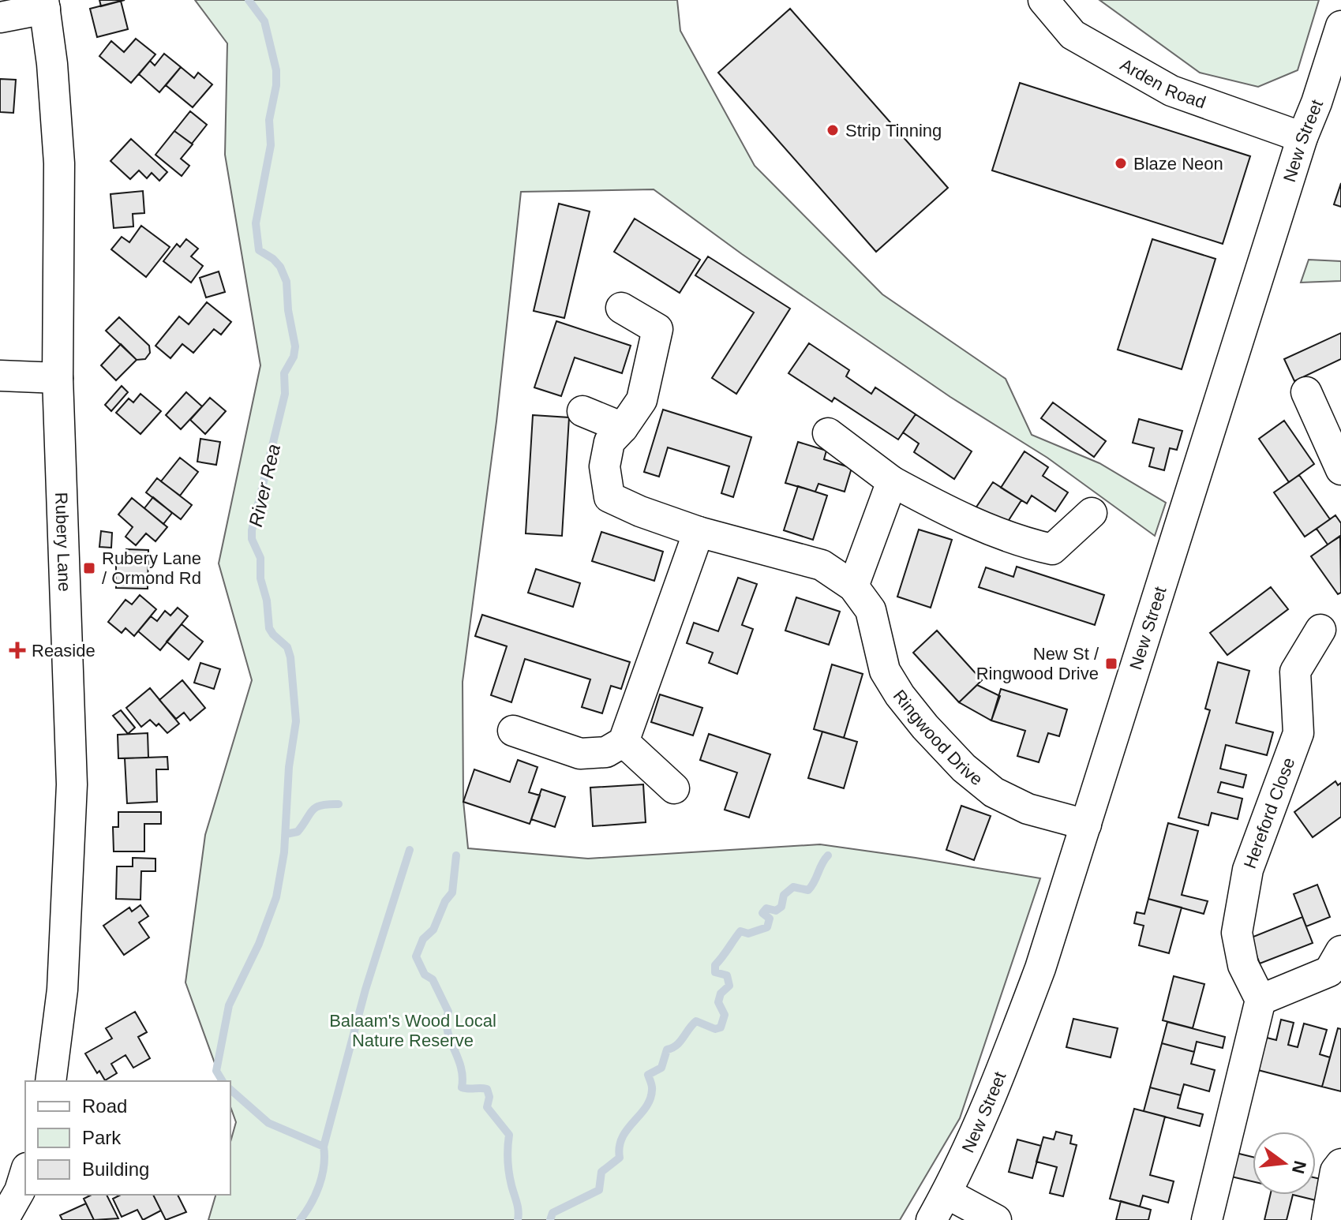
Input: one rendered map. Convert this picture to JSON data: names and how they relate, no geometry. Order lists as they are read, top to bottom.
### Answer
{
  "streets": {
    "street": [
      "Arden Road",
      "New Street",
      "Rubery Lane",
      "Ringwood Drive",
      "Hereford Close"
    ]
  },
  "crossings": [
    ["Arden Road", "New Street"],
    ["New Street", "Ringwood Drive"]
  ],
  "water": ["River Rea"],
  "parks": ["Balaam's Wood Local Nature Reserve"],
  "places": {
    "other": ["Strip Tinning", "Blaze Neon"],
    "transit": ["Rubery Lane / Ormond Rd", "New St / Ringwood Drive"],
    "health": ["Reaside"]
  },
  "legend": ["Road", "Park", "Building"],
  "north": "right"
}
